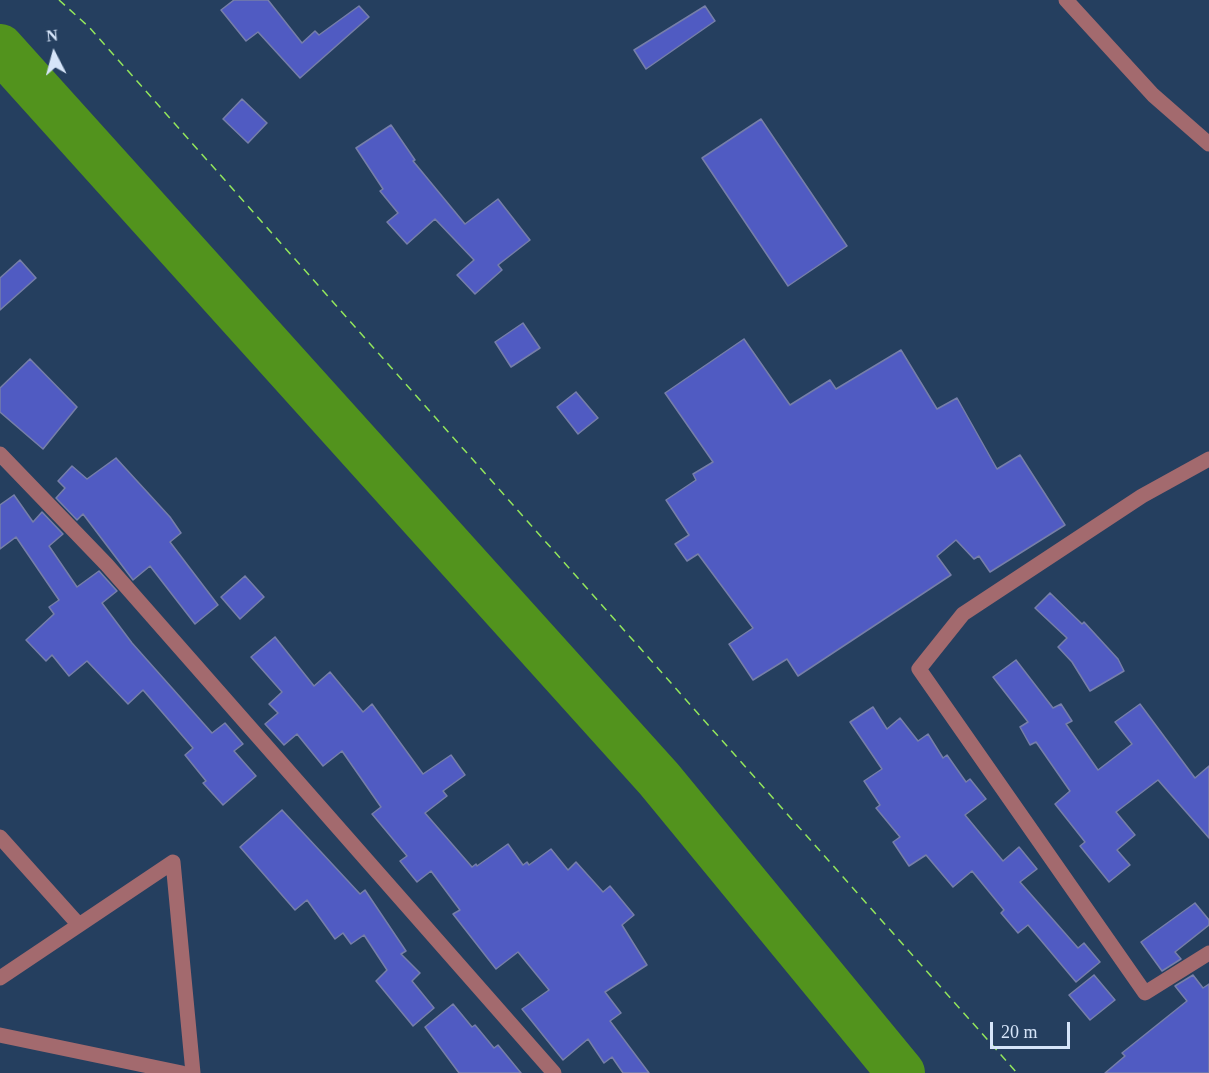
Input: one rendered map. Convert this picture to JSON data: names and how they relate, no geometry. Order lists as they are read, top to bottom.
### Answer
{
  "scale_bar": "20 m",
  "north": "top"
}
